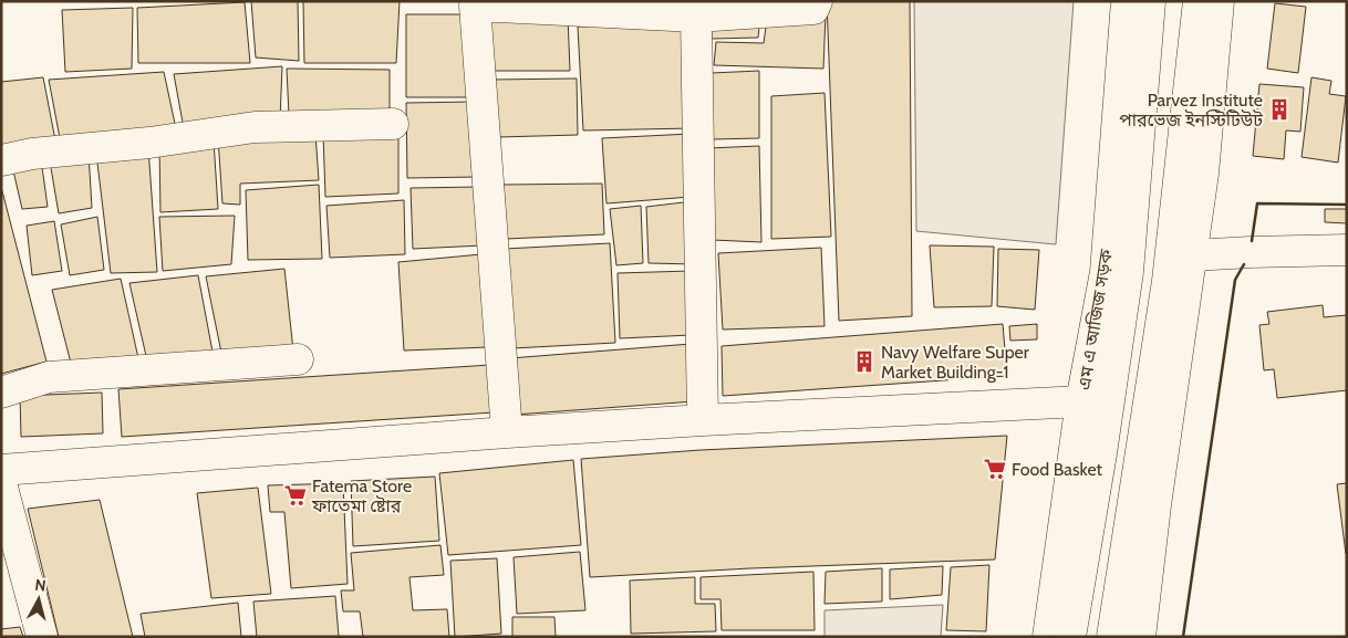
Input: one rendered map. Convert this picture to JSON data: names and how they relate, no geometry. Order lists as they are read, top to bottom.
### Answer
{
  "streets": {
    "main road": ["এম এ আজিজ সড়ক"]
  },
  "places": {
    "building": ["Parvez Institute পারভেজ ইনস্টিটিউট", "Navy Welfare Super Market Building-1"],
    "supermarket": ["Food Basket", "Fatema Store ফাতেমা ষ্টোর"]
  },
  "north": "top"
}
